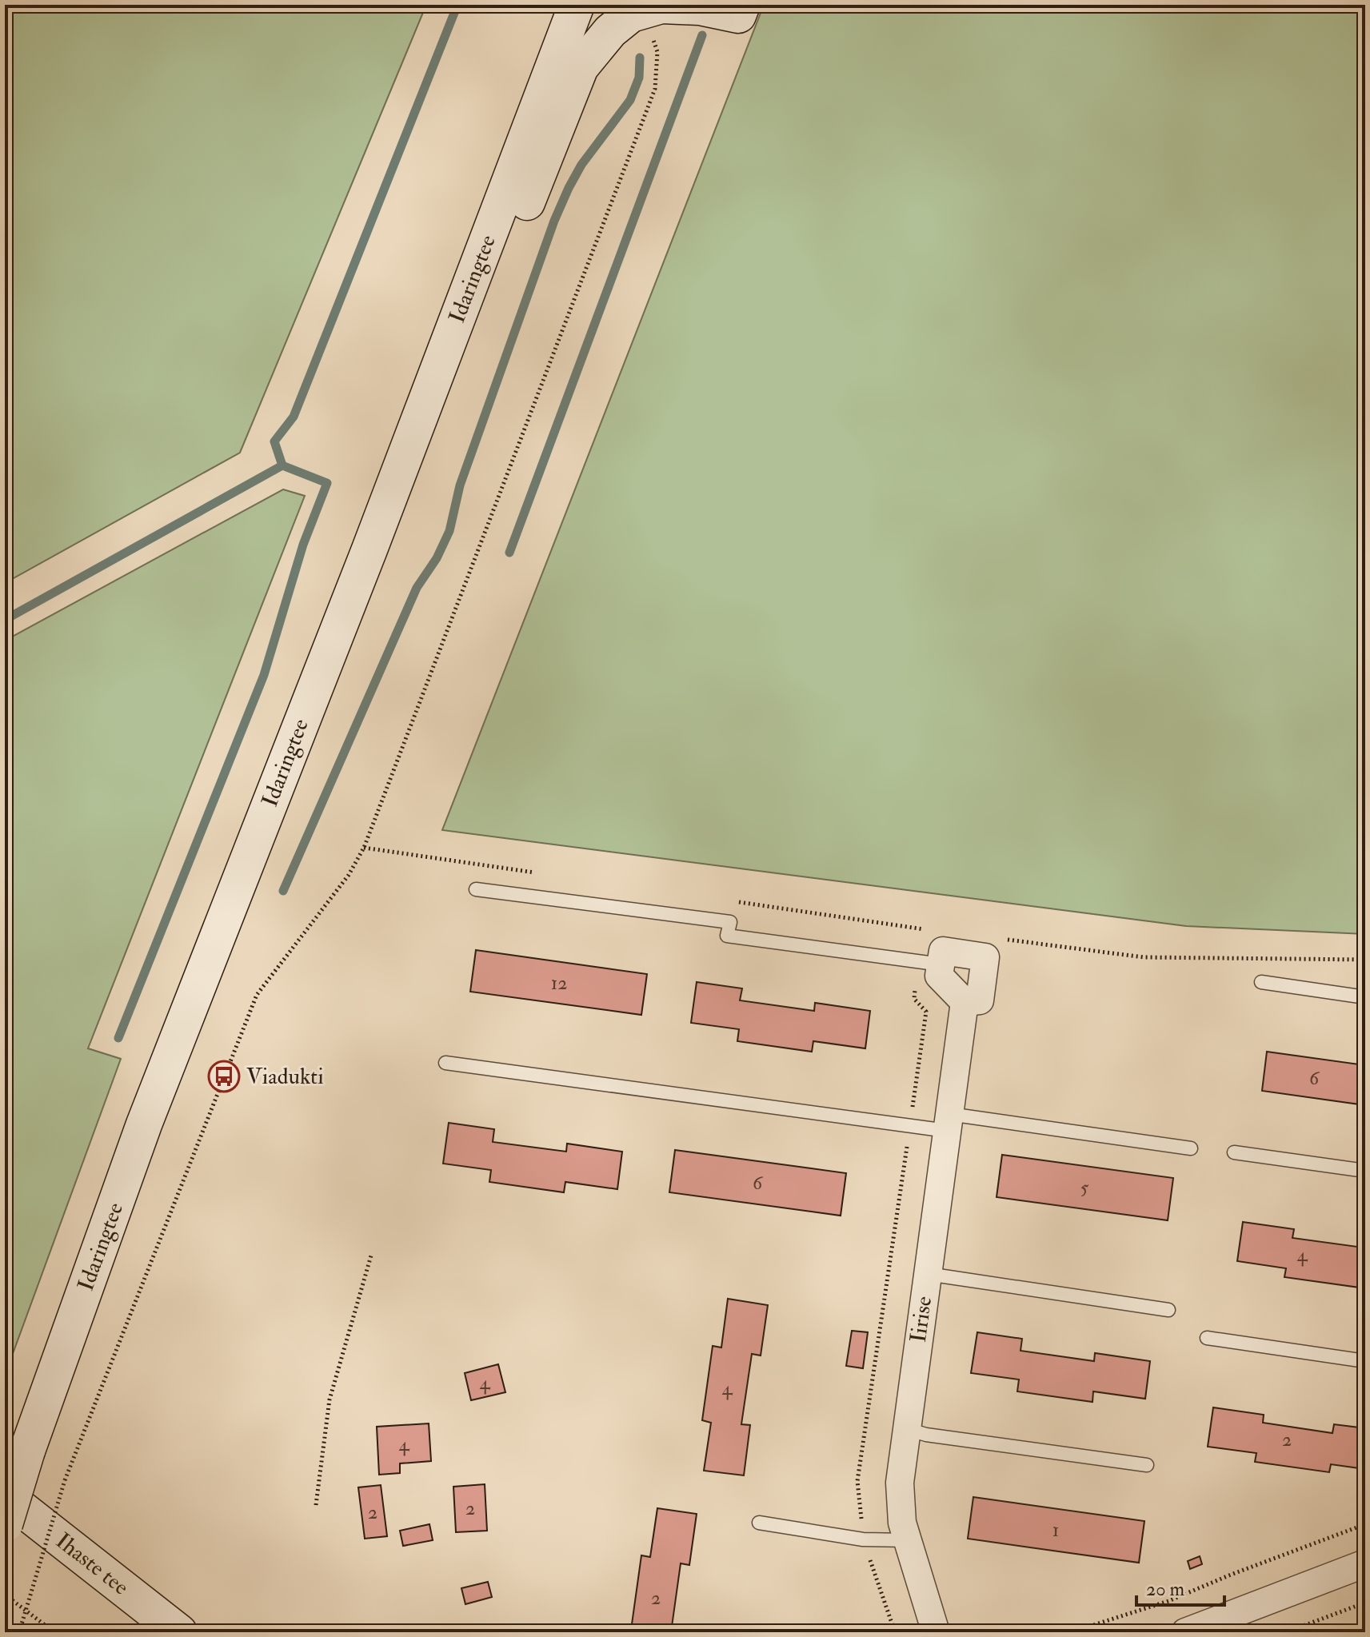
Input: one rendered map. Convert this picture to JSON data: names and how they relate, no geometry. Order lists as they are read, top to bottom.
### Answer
{
  "streets": {
    "main road": ["Idaringtee", "Ihaste tee"],
    "street": ["Iirise"]
  },
  "places": {
    "bus stop": ["Viadukti"]
  },
  "house_numbers": [
    "12",
    "6",
    "6",
    "5",
    "4",
    "4",
    "4",
    "2",
    "4",
    "2",
    "2",
    "1",
    "2"
  ],
  "scale_bar": "20 m"
}
